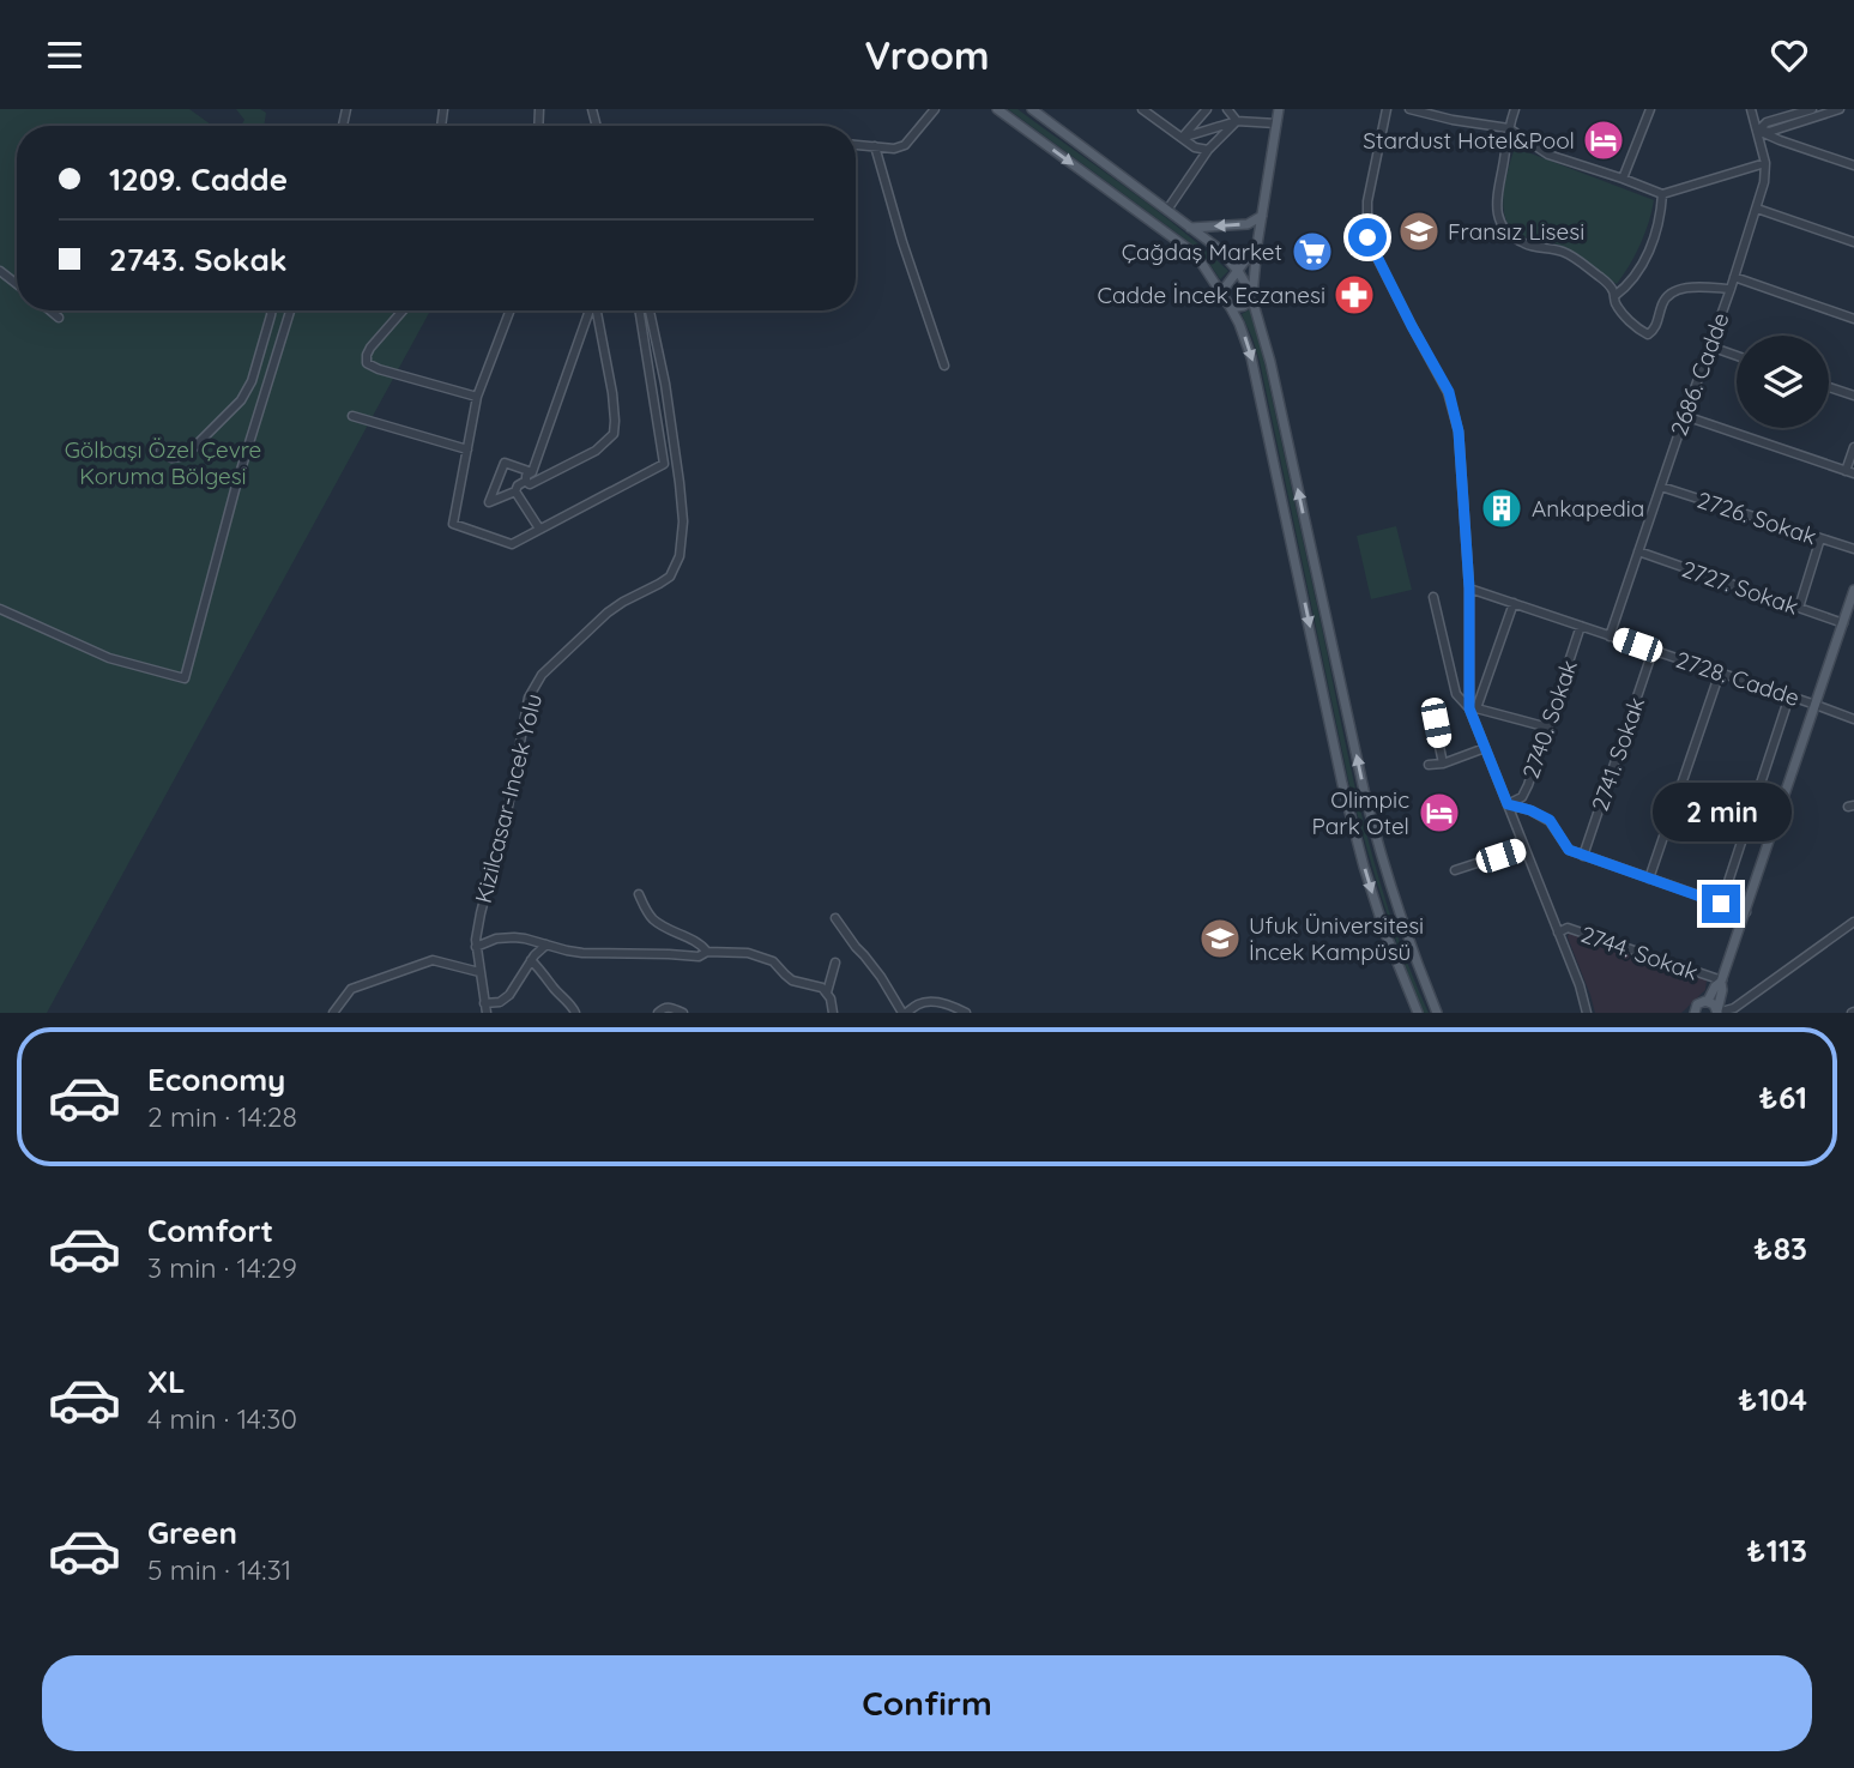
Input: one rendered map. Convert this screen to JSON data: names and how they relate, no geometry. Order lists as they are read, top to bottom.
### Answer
{
  "streets": {
    "street": [
      "2686. Cadde",
      "2726. Sokak",
      "2727. Sokak",
      "2728. Cadde",
      "2740. Sokak",
      "2741. Sokak",
      "Kizilcasar-Incek Yolu",
      "2744. Sokak"
    ]
  },
  "crossings": [
    ["2686. Cadde", "2726. Sokak"],
    ["2686. Cadde", "2727. Sokak"],
    ["2686. Cadde", "2728. Cadde"],
    ["2728. Cadde", "2740. Sokak"],
    ["2728. Cadde", "2741. Sokak"]
  ],
  "parks": ["Gölbaşı Özel Çevre Koruma Bölgesi"],
  "places": {
    "hotel": ["Stardust Hotel&Pool", "Olimpic Park Otel"],
    "school or university": ["Fransız Lisesi", "Ufuk Üniversitesi İncek Kampüsü"],
    "supermarket": ["Çağdaş Market"],
    "pharmacy": ["Cadde İncek Eczanesi"],
    "building": ["Ankapedia"]
  },
  "page": {
    "header": "Vroom",
    "banner": ["1209. Cadde", "2743. Sokak"],
    "bubble": "2 min",
    "list": [
      {
        "name": "Economy",
        "note": "2 min · 14:28",
        "value": "₺61"
      },
      {
        "name": "Comfort",
        "note": "3 min · 14:29",
        "value": "₺83"
      },
      {
        "name": "XL",
        "note": "4 min · 14:30",
        "value": "₺104"
      },
      {
        "name": "Green",
        "note": "5 min · 14:31",
        "value": "₺113"
      }
    ],
    "buttons": "Confirm"
  }
}
